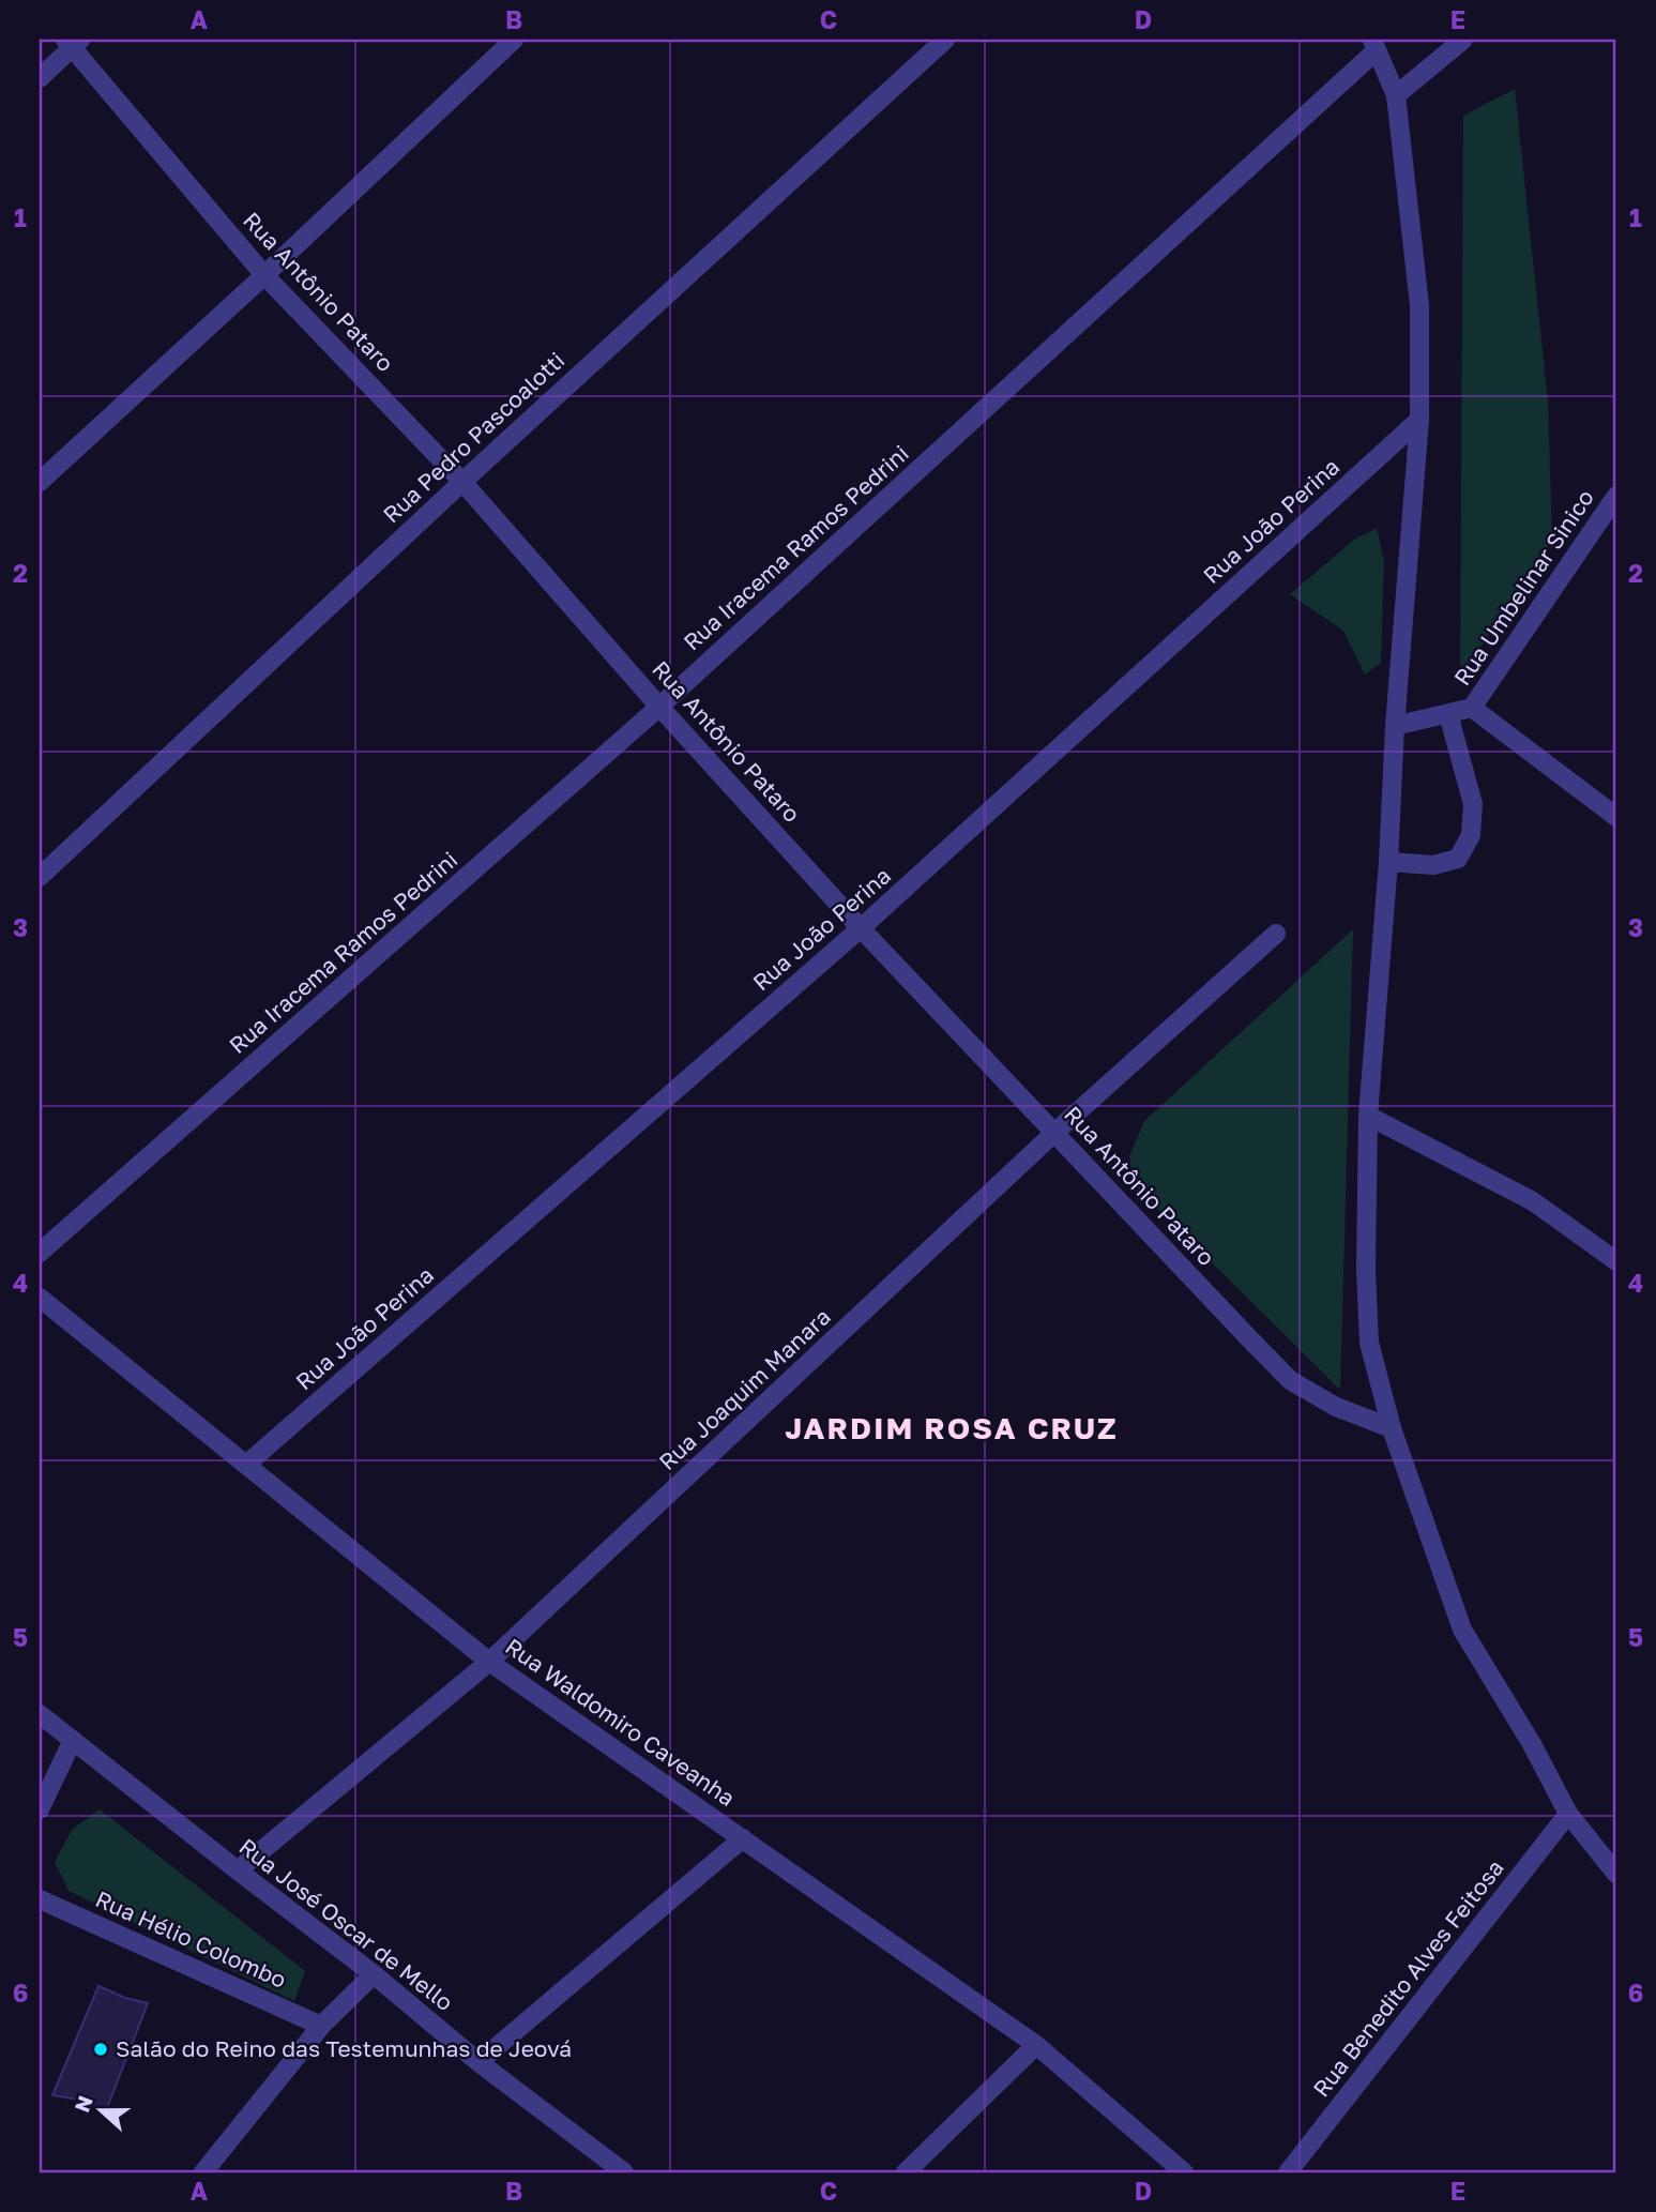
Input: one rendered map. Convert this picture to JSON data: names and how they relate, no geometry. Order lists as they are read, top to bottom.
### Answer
{
  "streets": {
    "street": [
      "Rua Antônio Pataro",
      "Rua Pedro Pascoalotti",
      "Rua João Perina",
      "Rua Iracema Ramos Pedrini",
      "Rua Umbelinar Sinico",
      "Rua Joaquim Manara",
      "Rua Waldomiro Caveanha",
      "Rua José Oscar de Mello",
      "Rua Hélio Colombo",
      "Rua Benedito Alves Feitosa"
    ]
  },
  "crossings": [
    ["Rua Antônio Pataro", "Rua Pedro Pascoalotti"],
    ["Rua Antônio Pataro", "Rua João Perina"],
    ["Rua Antônio Pataro", "Rua Iracema Ramos Pedrini"],
    ["Rua Antônio Pataro", "Rua Joaquim Manara"],
    ["Rua João Perina", "Rua Waldomiro Caveanha"],
    ["Rua Joaquim Manara", "Rua Waldomiro Caveanha"],
    ["Rua Joaquim Manara", "Rua José Oscar de Mello"]
  ],
  "districts": ["JARDIM ROSA CRUZ"],
  "places": ["Salão do Reino das Testemunhas de Jeová"],
  "north": "left",
  "grid": {
    "columns": [
      "A",
      "B",
      "C",
      "D",
      "E"
    ],
    "rows": [
      "1",
      "2",
      "3",
      "4",
      "5",
      "6"
    ]
  }
}
